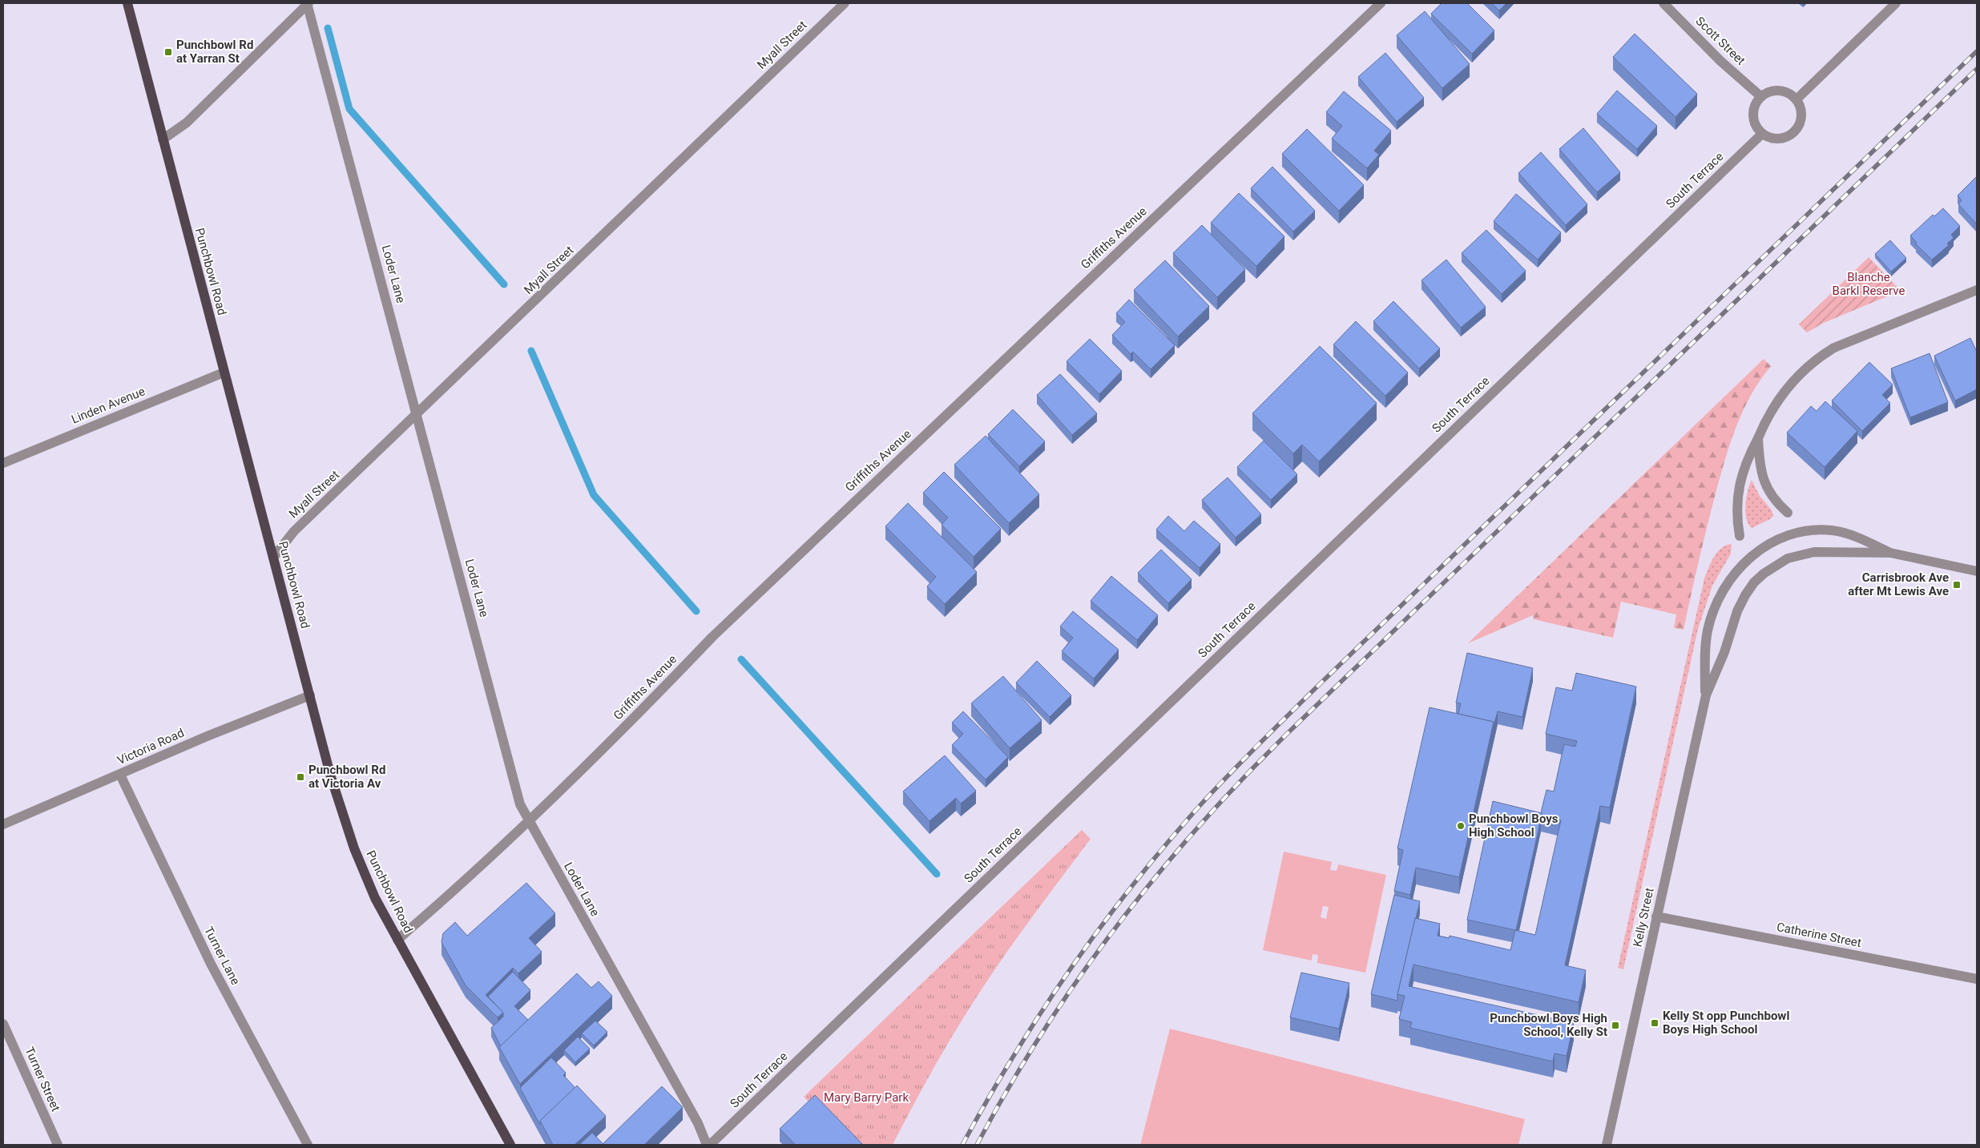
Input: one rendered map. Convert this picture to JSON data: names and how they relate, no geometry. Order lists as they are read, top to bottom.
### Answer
{
  "streets": {
    "main road": ["Punchbowl Road"],
    "street": [
      "Scott Street",
      "Myall Street",
      "South Terrace",
      "Griffiths Avenue",
      "Loder Lane",
      "Linden Avenue",
      "Victoria Road",
      "Kelly Street",
      "Catherine Street",
      "Turner Lane",
      "Turner Street"
    ]
  },
  "crossings": [
    ["Scott Street", "South Terrace"],
    ["Myall Street", "Punchbowl Road"],
    ["Myall Street", "Loder Lane"],
    ["South Terrace", "Loder Lane"],
    ["Griffiths Avenue", "Punchbowl Road"],
    ["Griffiths Avenue", "Loder Lane"],
    ["Punchbowl Road", "Linden Avenue"],
    ["Punchbowl Road", "Victoria Road"],
    ["Victoria Road", "Turner Lane"],
    ["Kelly Street", "Catherine Street"]
  ],
  "parks": ["Blanche Barkl Reserve", "Mary Barry Park"],
  "places": {
    "transit": [
      "Punchbowl Rd at Yarran St",
      "Carrisbrook Ave after Mt Lewis Ave",
      "Punchbowl Rd at Victoria Av",
      "Kelly St opp Punchbowl Boys High School",
      "Punchbowl Boys High School, Kelly St"
    ],
    "other": ["Punchbowl Boys High School"]
  }
}
